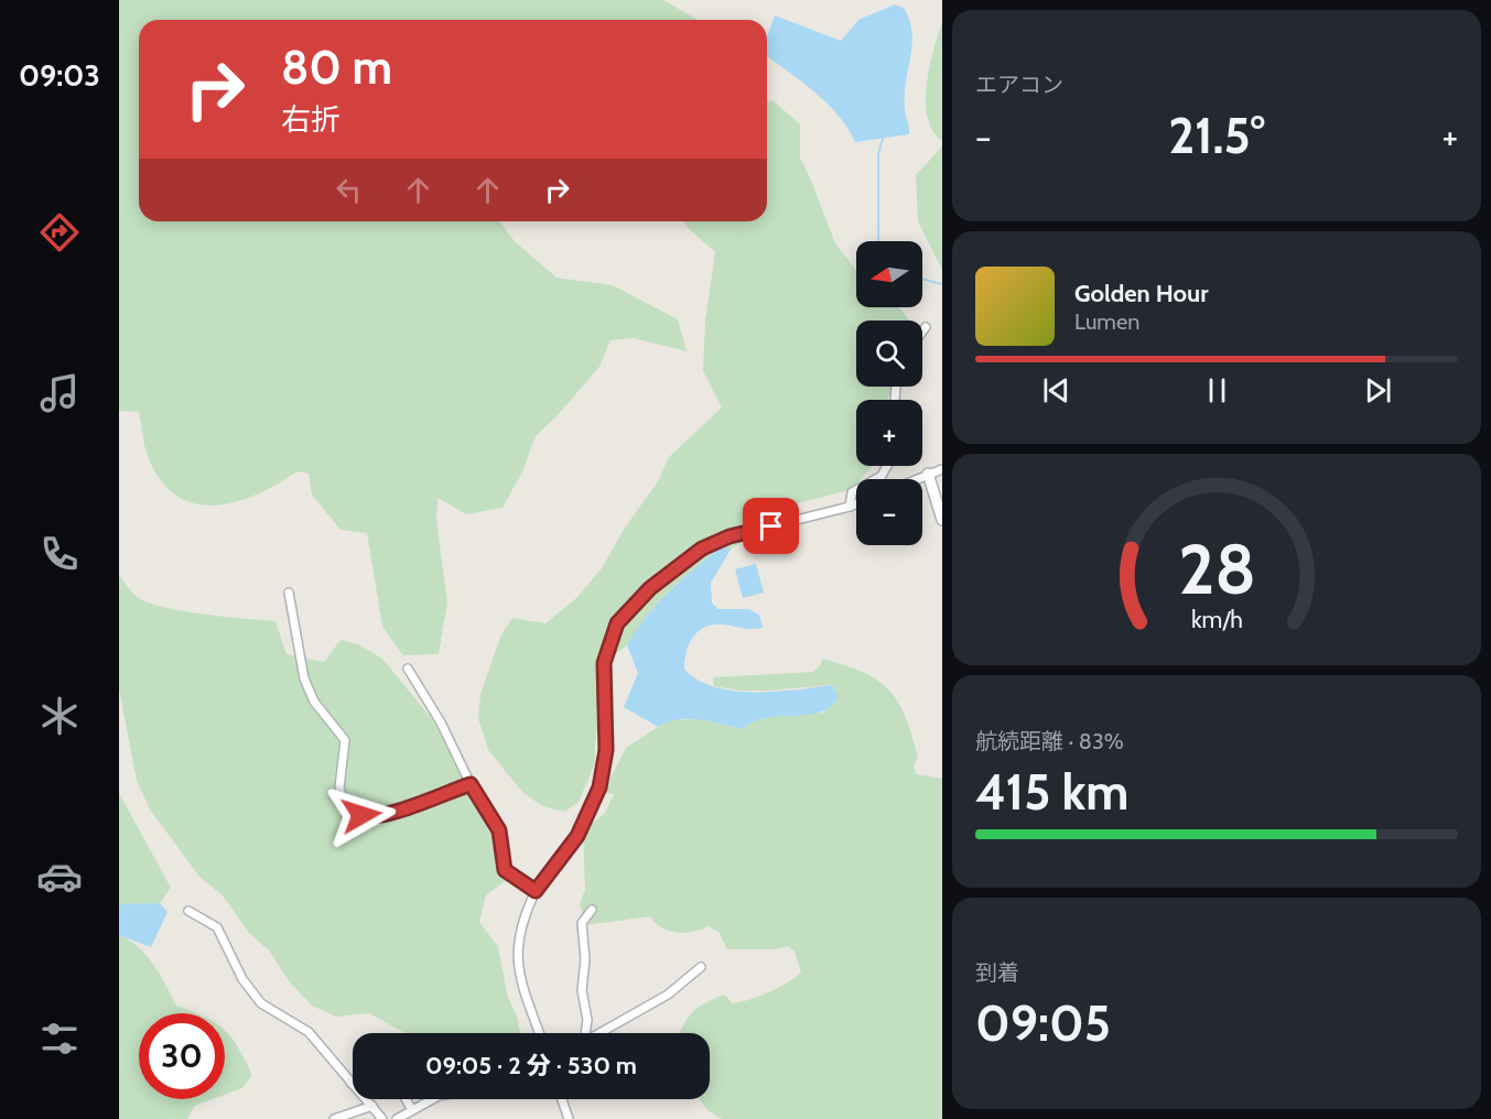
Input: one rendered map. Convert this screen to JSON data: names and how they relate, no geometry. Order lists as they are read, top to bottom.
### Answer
{
  "north": "left",
  "page": {
    "tabs": "09:03",
    "tile": [
      "エアコン",
      ["航続距離 · 83%", "415 km"],
      ["到着", "09:05"]
    ],
    "turn": ["80 m", "右折"],
    "heat": ["−", "21.5°", "+"],
    "map_buttons": ["+", "−"],
    "song": ["Golden Hour", "Lumen"],
    "limit": "30",
    "trip": "09:05 · 2 分 · 530 m",
    "gauge": ["28", "km/h"]
  }
}
